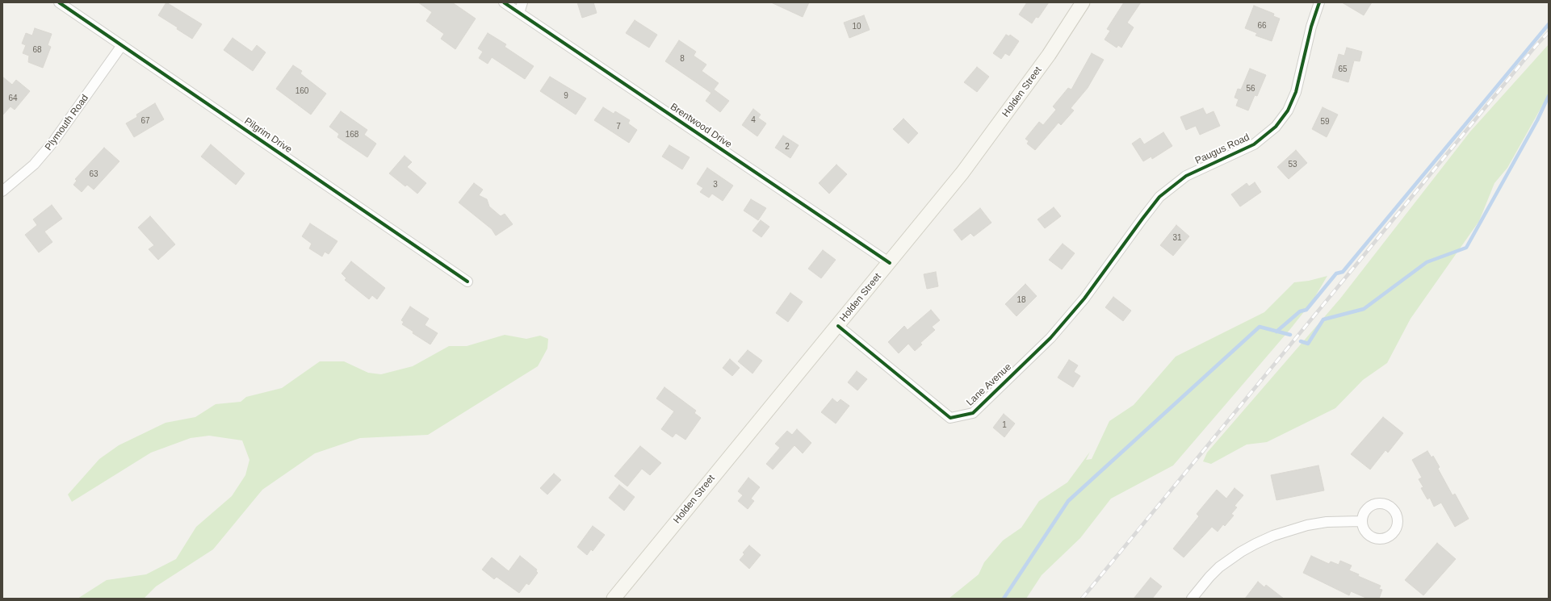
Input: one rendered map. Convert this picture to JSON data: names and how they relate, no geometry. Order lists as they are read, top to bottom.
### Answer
{
  "streets": {
    "main road": ["Holden Street"],
    "street": [
      "Plymouth Road",
      "Brentwood Drive",
      "Pilgrim Drive",
      "Paugus Road",
      "Lane Avenue"
    ]
  },
  "crossings": [
    ["Holden Street", "Brentwood Drive"],
    ["Holden Street", "Lane Avenue"],
    ["Plymouth Road", "Pilgrim Drive"],
    ["Paugus Road", "Lane Avenue"]
  ],
  "house_numbers": [
    "66",
    "10",
    "68",
    "8",
    "65",
    "56",
    "160",
    "9",
    "64",
    "4",
    "67",
    "59",
    "7",
    "168",
    "2",
    "53",
    "63",
    "3",
    "31",
    "18",
    "1"
  ]
}
